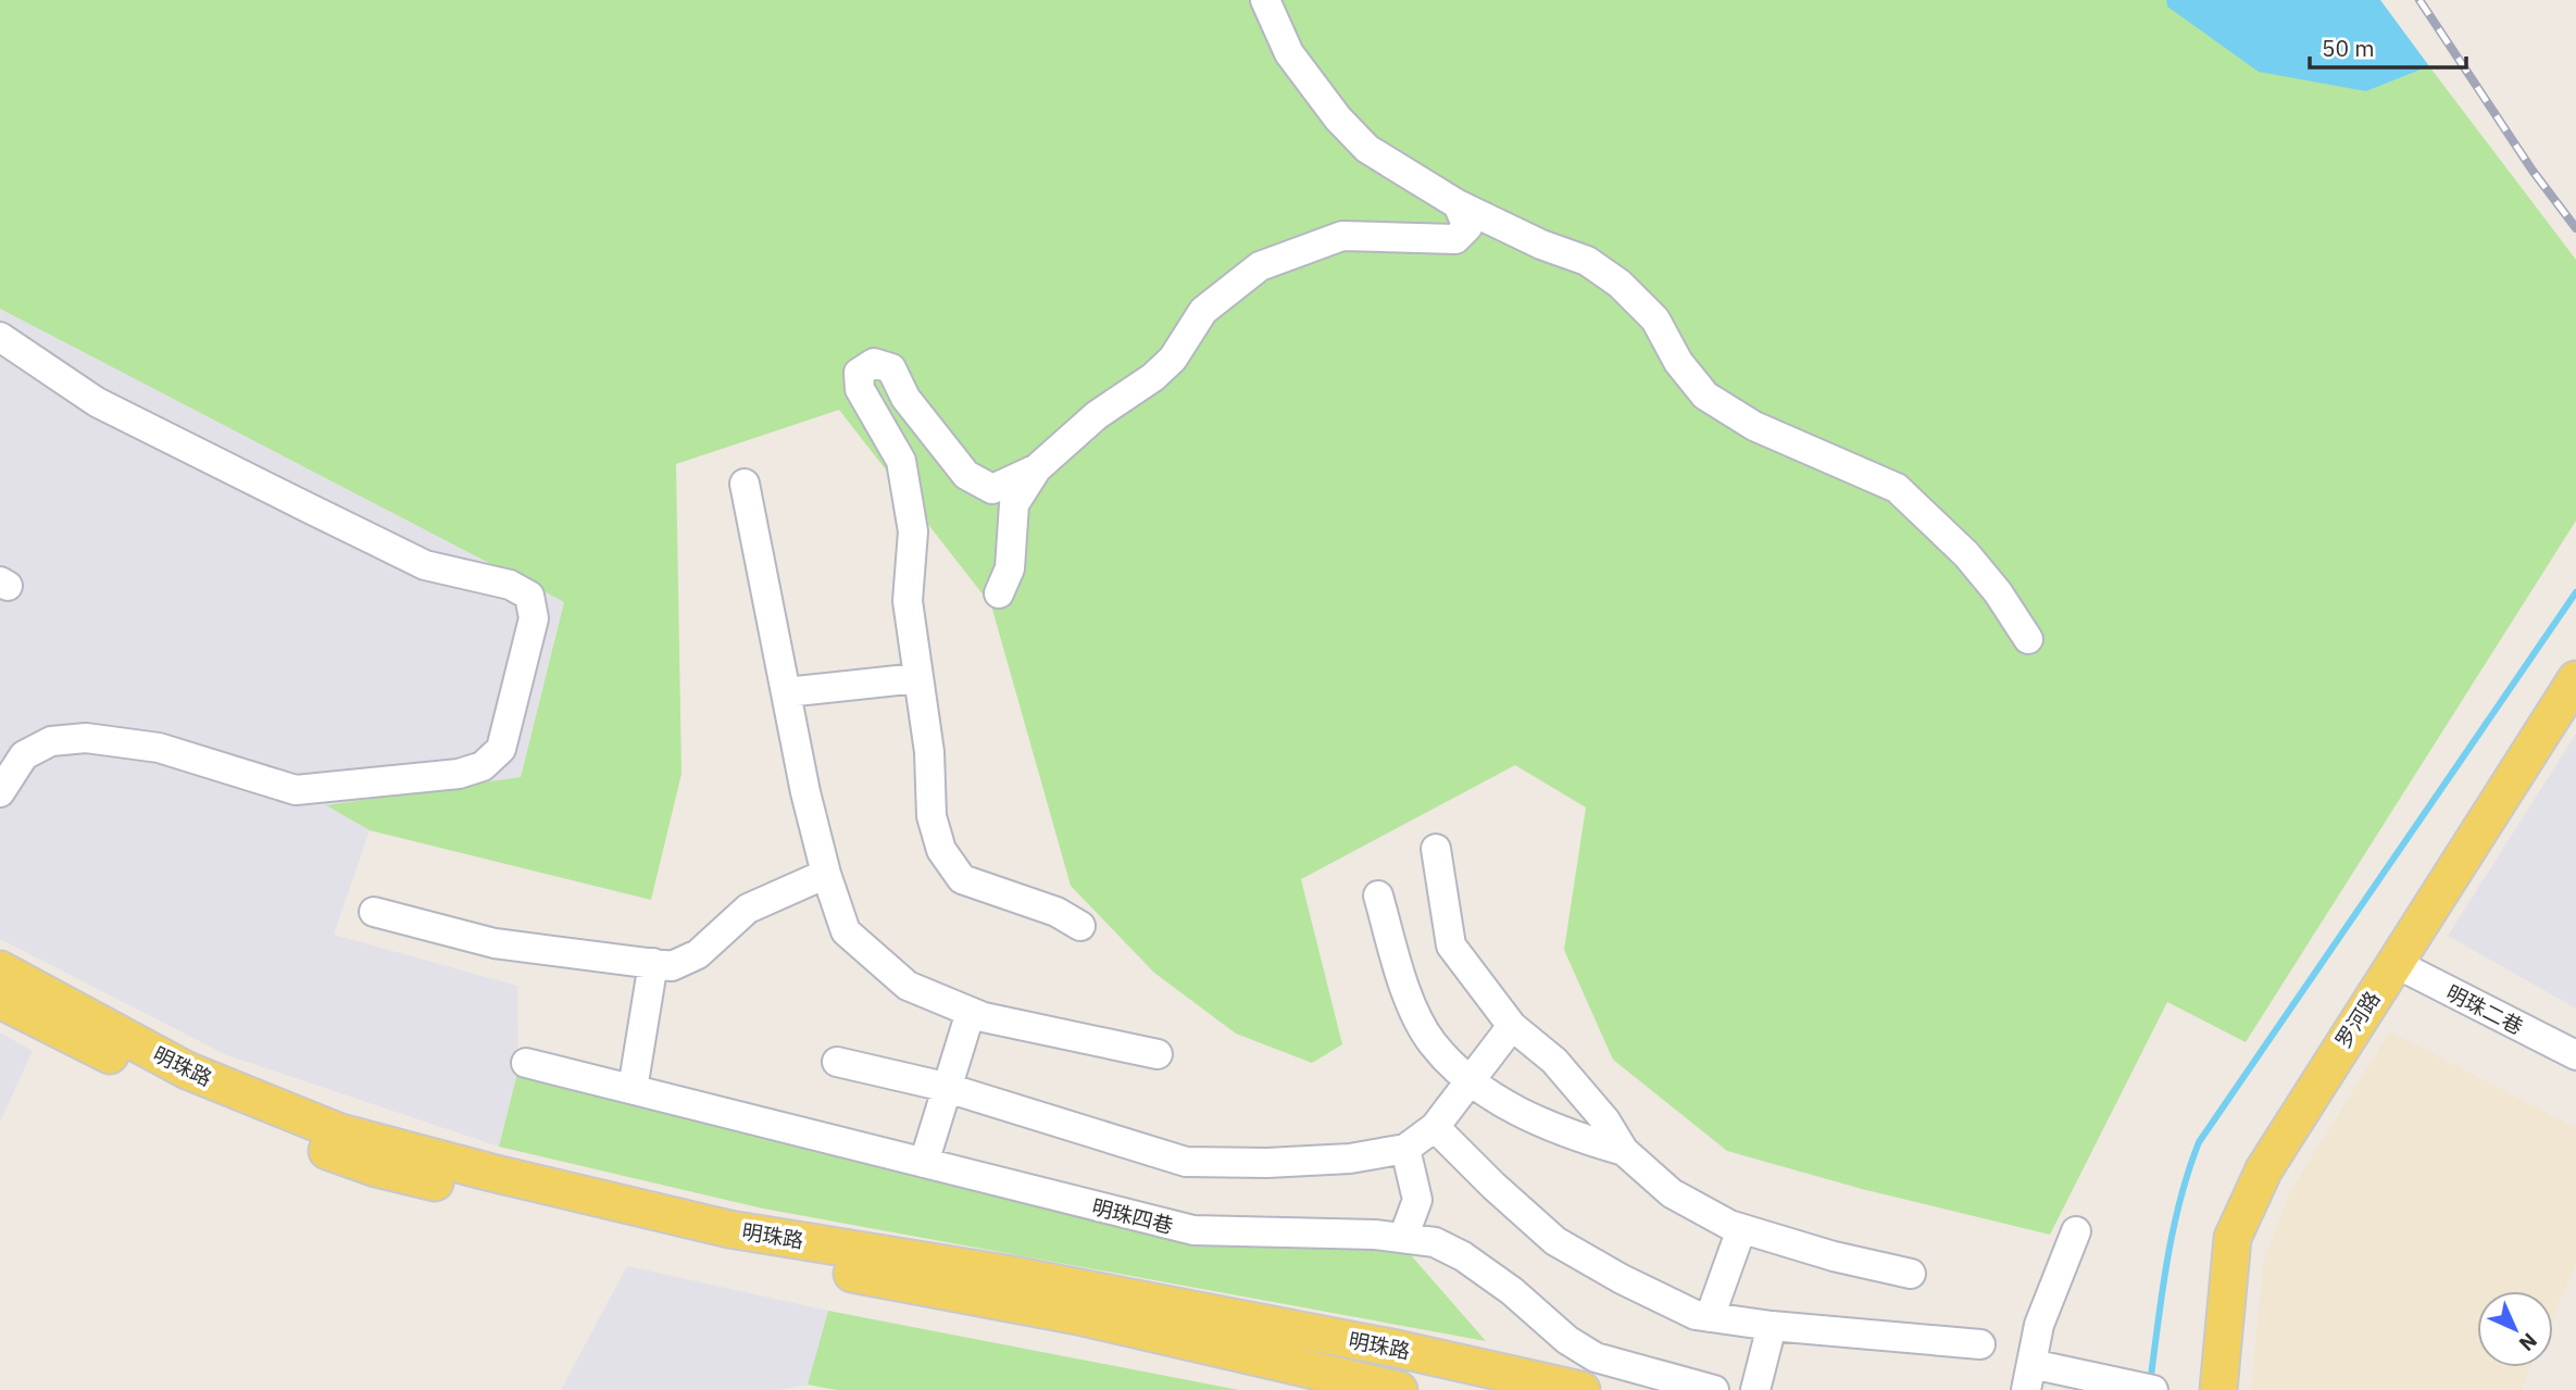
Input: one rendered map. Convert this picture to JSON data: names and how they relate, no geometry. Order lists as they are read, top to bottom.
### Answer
{
  "streets": {
    "main road": ["罗河路", "明珠路"],
    "street": ["明珠二巷", "明珠四巷"]
  },
  "crossings": [
    ["明珠二巷", "罗河路"]
  ],
  "scale_bar": "50 m",
  "north": "bottom right"
}
